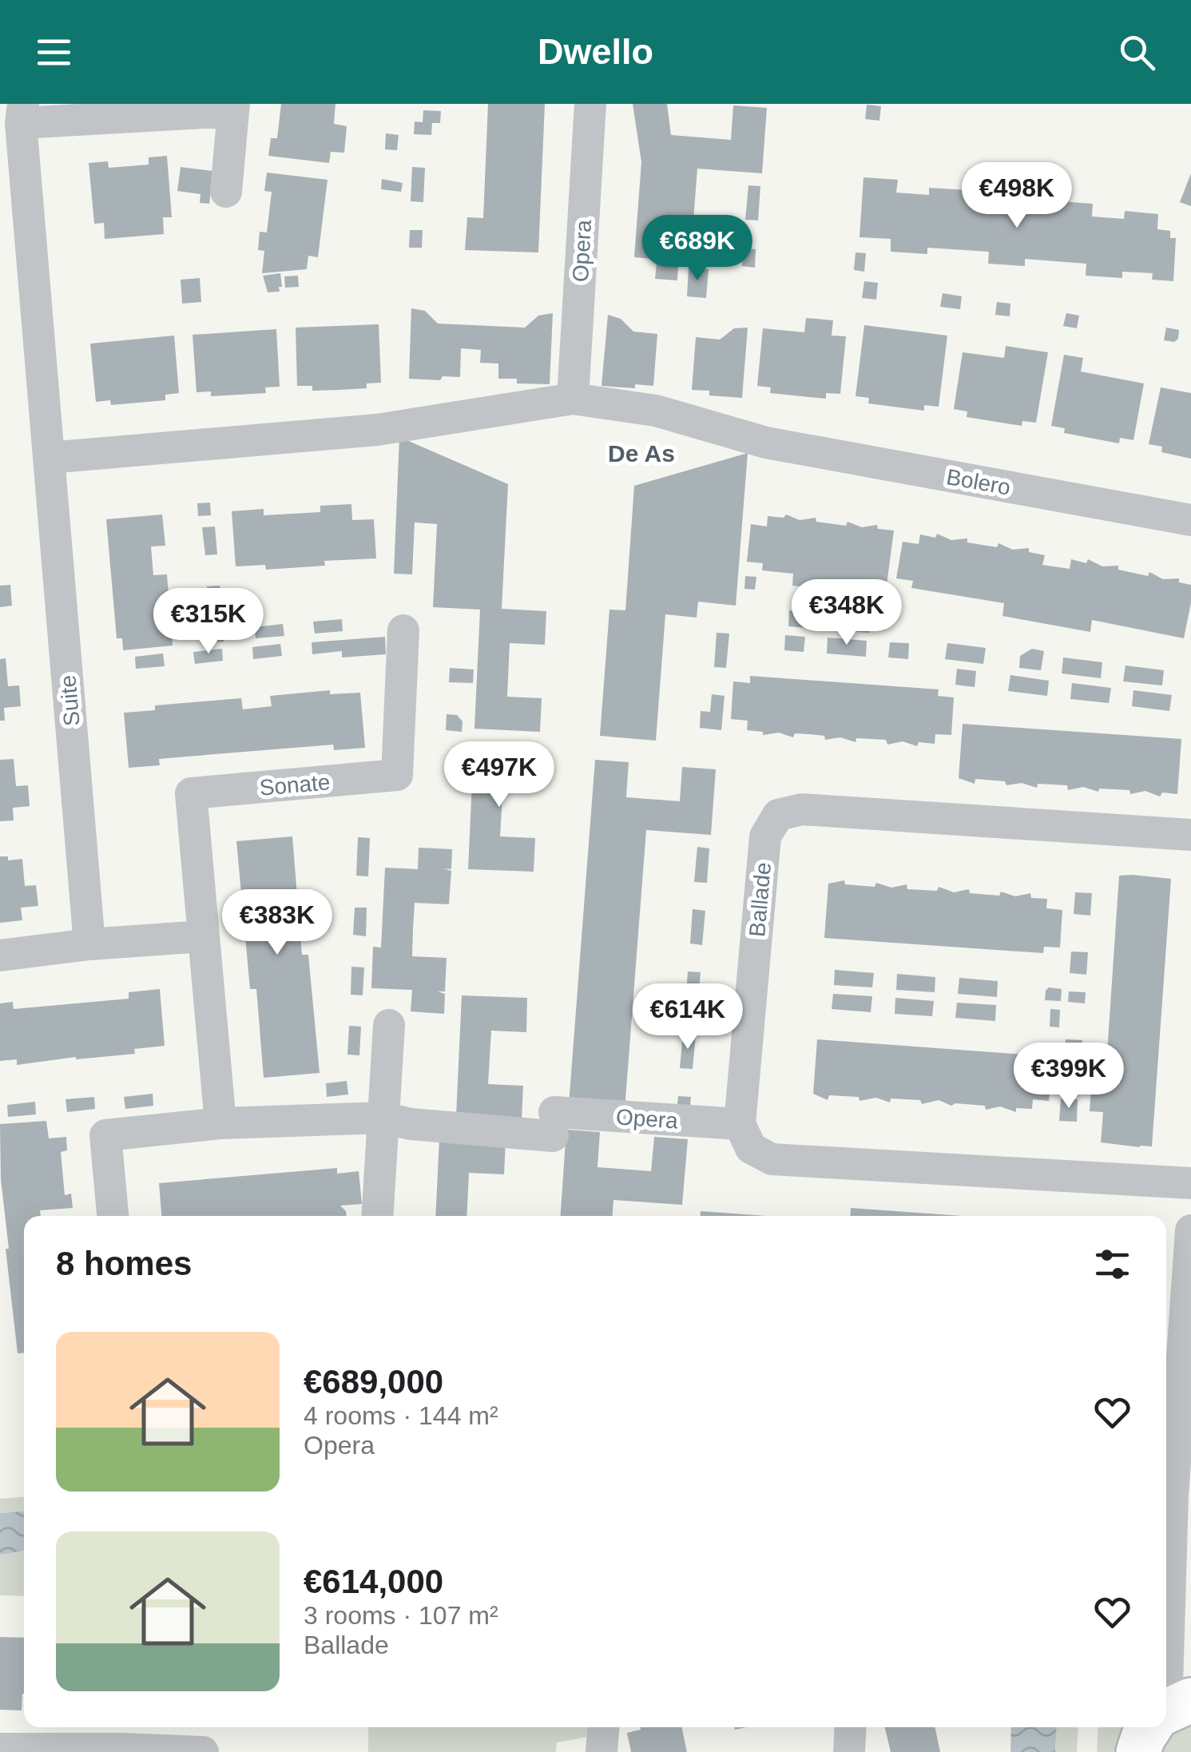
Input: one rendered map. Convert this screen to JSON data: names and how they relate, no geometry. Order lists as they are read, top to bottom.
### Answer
{
  "streets": {
    "street": [
      "Opera",
      "Bolero",
      "Suite",
      "Sonate",
      "Ballade"
    ]
  },
  "crossings": [
    ["Opera", "Bolero"],
    ["Opera", "Ballade"]
  ],
  "districts": ["De As"],
  "page": {
    "header": "Dwello",
    "price": [
      "€498K",
      "€689K",
      "€348K",
      "€315K",
      "€497K",
      "€383K",
      "€614K",
      "€399K"
    ],
    "heading": "8 homes",
    "list": [
      {
        "name": "€689,000",
        "note": "4 rooms · 144 m² · Opera"
      },
      {
        "name": "€614,000",
        "note": "3 rooms · 107 m² · Ballade"
      }
    ]
  }
}
